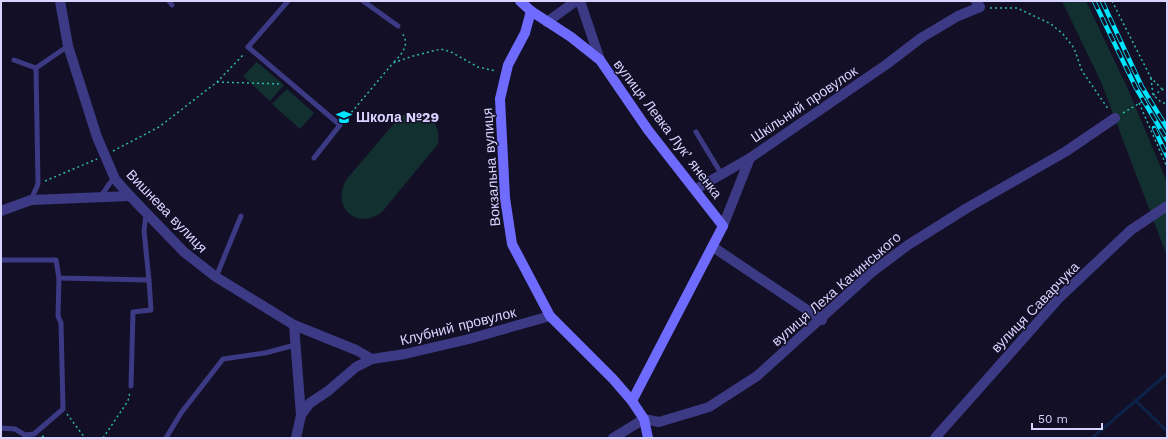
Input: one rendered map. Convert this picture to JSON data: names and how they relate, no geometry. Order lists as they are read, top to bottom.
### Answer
{
  "streets": {
    "street": [
      "Шкільний провулок",
      "вулиця Левка Лукʼяненка",
      "Вокзальна вулиця",
      "Вишнева вулиця",
      "вулиця Леха Качинського",
      "вулиця Саварчука",
      "Клубний провулок"
    ]
  },
  "crossings": [
    ["Шкільний провулок", "вулиця Левка Лукʼяненка"],
    ["Шкільний провулок", "Вокзальна вулиця"],
    ["Вокзальна вулиця", "вулиця Леха Качинського"],
    ["Вокзальна вулиця", "Клубний провулок"],
    ["Вишнева вулиця", "Клубний провулок"]
  ],
  "places": {
    "school or university": ["Школа №29"]
  },
  "scale_bar": "50 m"
}
